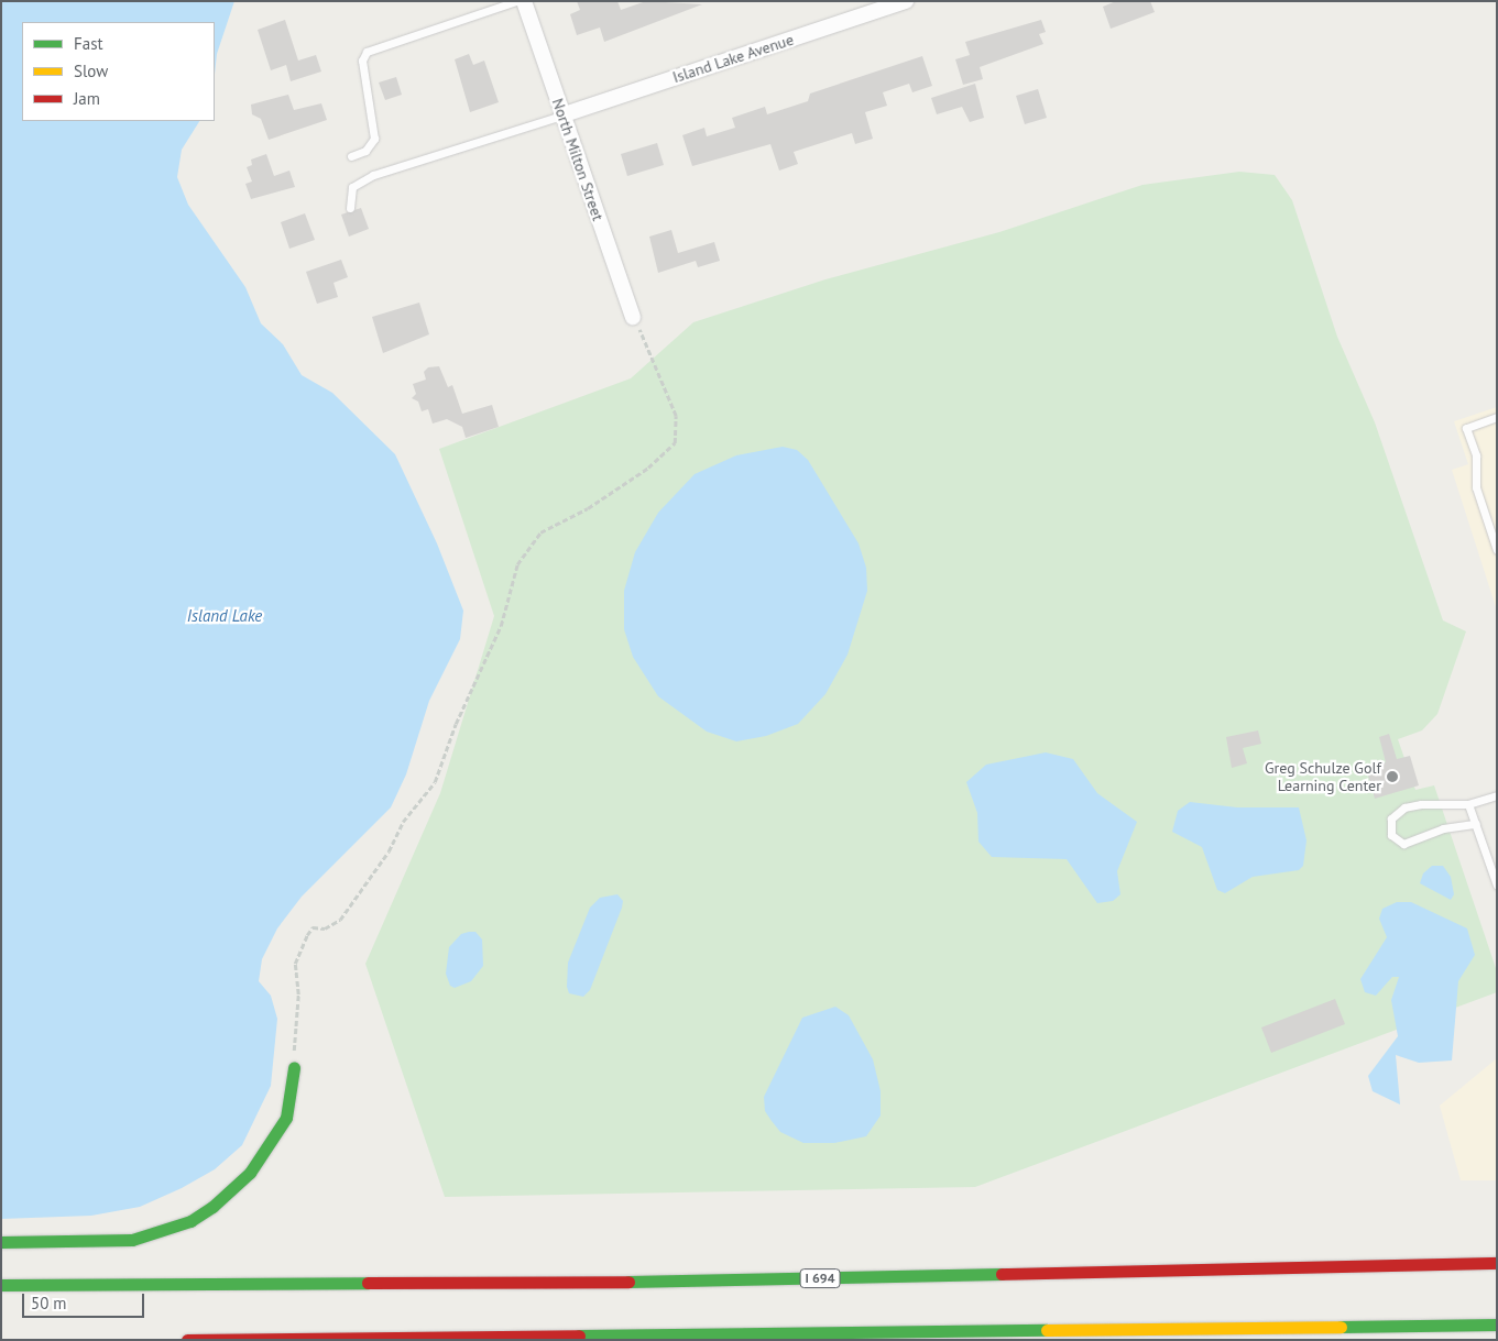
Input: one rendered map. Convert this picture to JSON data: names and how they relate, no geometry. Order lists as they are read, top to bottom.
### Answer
{
  "streets": {
    "main road": ["I 694"],
    "street": ["Island Lake Avenue", "North Milton Street"]
  },
  "crossings": [
    ["Island Lake Avenue", "North Milton Street"]
  ],
  "water": ["Island Lake"],
  "places": ["Greg Schulze Golf Learning Center"],
  "legend": ["Fast", "Slow", "Jam"],
  "scale_bar": "50 m"
}
